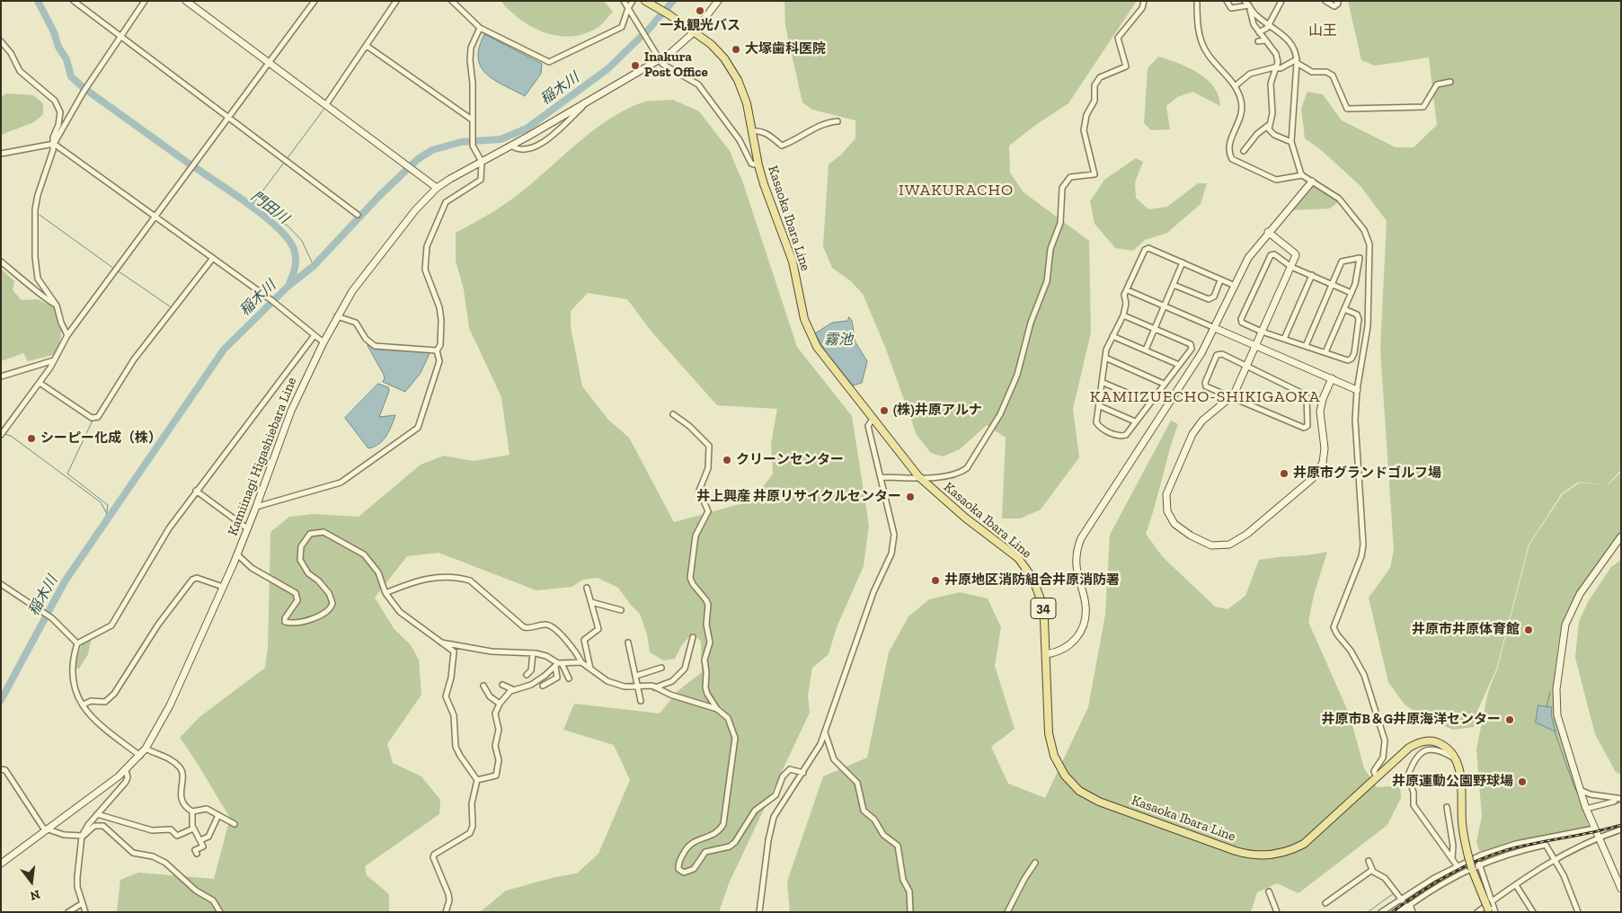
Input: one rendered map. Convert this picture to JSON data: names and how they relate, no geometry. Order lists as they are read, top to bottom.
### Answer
{
  "streets": {
    "main road": ["Kasaoka Ibara Line", "34"],
    "street": ["Kamiinagi Higashiebara Line"]
  },
  "crossings": [
    ["Kasaoka Ibara Line", "Kamiinagi Higashiebara Line"]
  ],
  "districts": ["山王", "IWAKURACHO", "KAMIIZUECHO-SHIKIGAOKA"],
  "water": ["稲木川", "門田川", "霧池"],
  "places": [
    "一丸観光バス",
    "大塚歯科医院",
    "Inakura Post Office",
    "(株)井原アルナ",
    "シーピー化成（株）",
    "クリーンセンター",
    "井原市グランドゴルフ場",
    "井上興産 井原リサイクルセンター",
    "井原地区消防組合井原消防署",
    "井原市井原体育館",
    "井原市B＆G井原海洋センター",
    "井原運動公園野球場"
  ],
  "north": "bottom"
}
